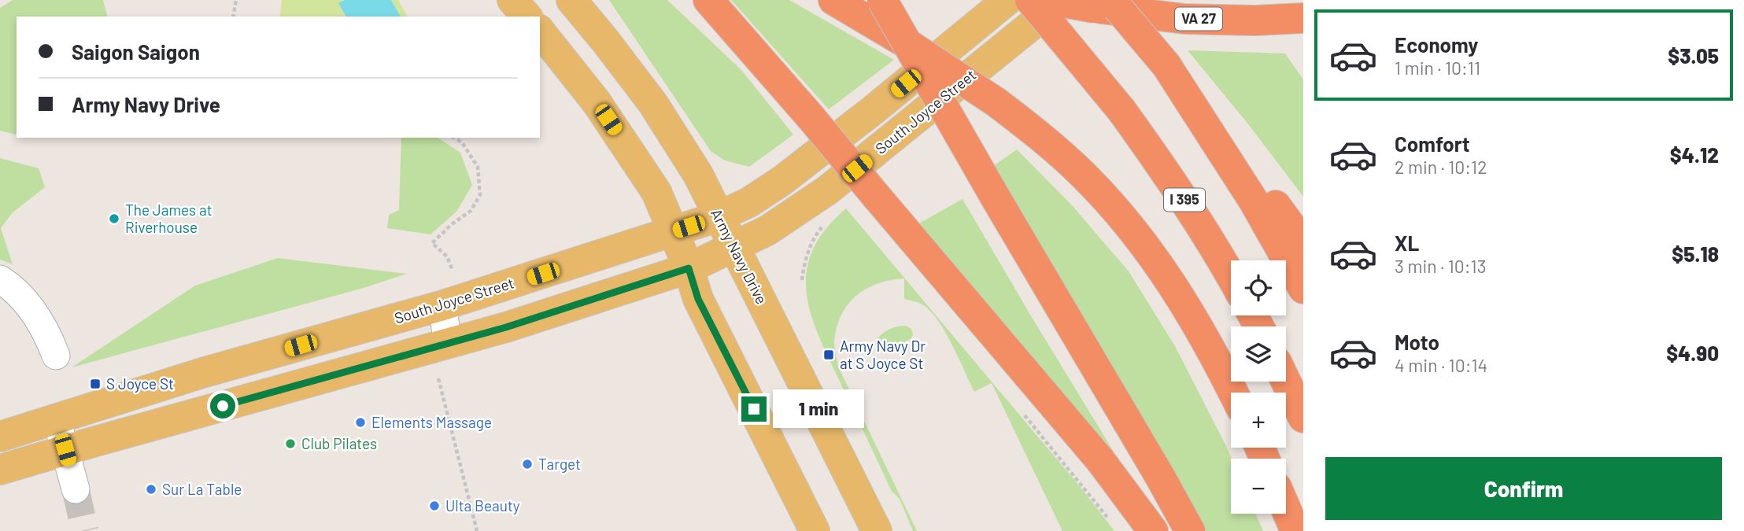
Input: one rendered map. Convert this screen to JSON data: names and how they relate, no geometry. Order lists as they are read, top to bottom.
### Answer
{
  "streets": {
    "highway": ["VA 27", "I 395"],
    "main road": ["South Joyce Street", "Army Navy Drive"]
  },
  "crossings": [
    ["South Joyce Street", "Army Navy Drive"]
  ],
  "places": {
    "other": [
      "The James at Riverhouse",
      "Elements Massage",
      "Club Pilates",
      "Target",
      "Sur La Table",
      "Ulta Beauty"
    ],
    "transit": ["Army Navy Dr at S Joyce St", "S Joyce St"]
  },
  "page": {
    "list": [
      {
        "name": "Economy",
        "note": "1 min · 10:11",
        "value": "$3.05"
      },
      {
        "name": "Comfort",
        "note": "2 min · 10:12",
        "value": "$4.12"
      },
      {
        "name": "XL",
        "note": "3 min · 10:13",
        "value": "$5.18"
      },
      {
        "name": "Moto",
        "note": "4 min · 10:14",
        "value": "$4.90"
      }
    ],
    "banner": ["Saigon Saigon", "Army Navy Drive"],
    "map_buttons": ["+", "−"],
    "bubble": "1 min",
    "buttons": "Confirm"
  }
}
